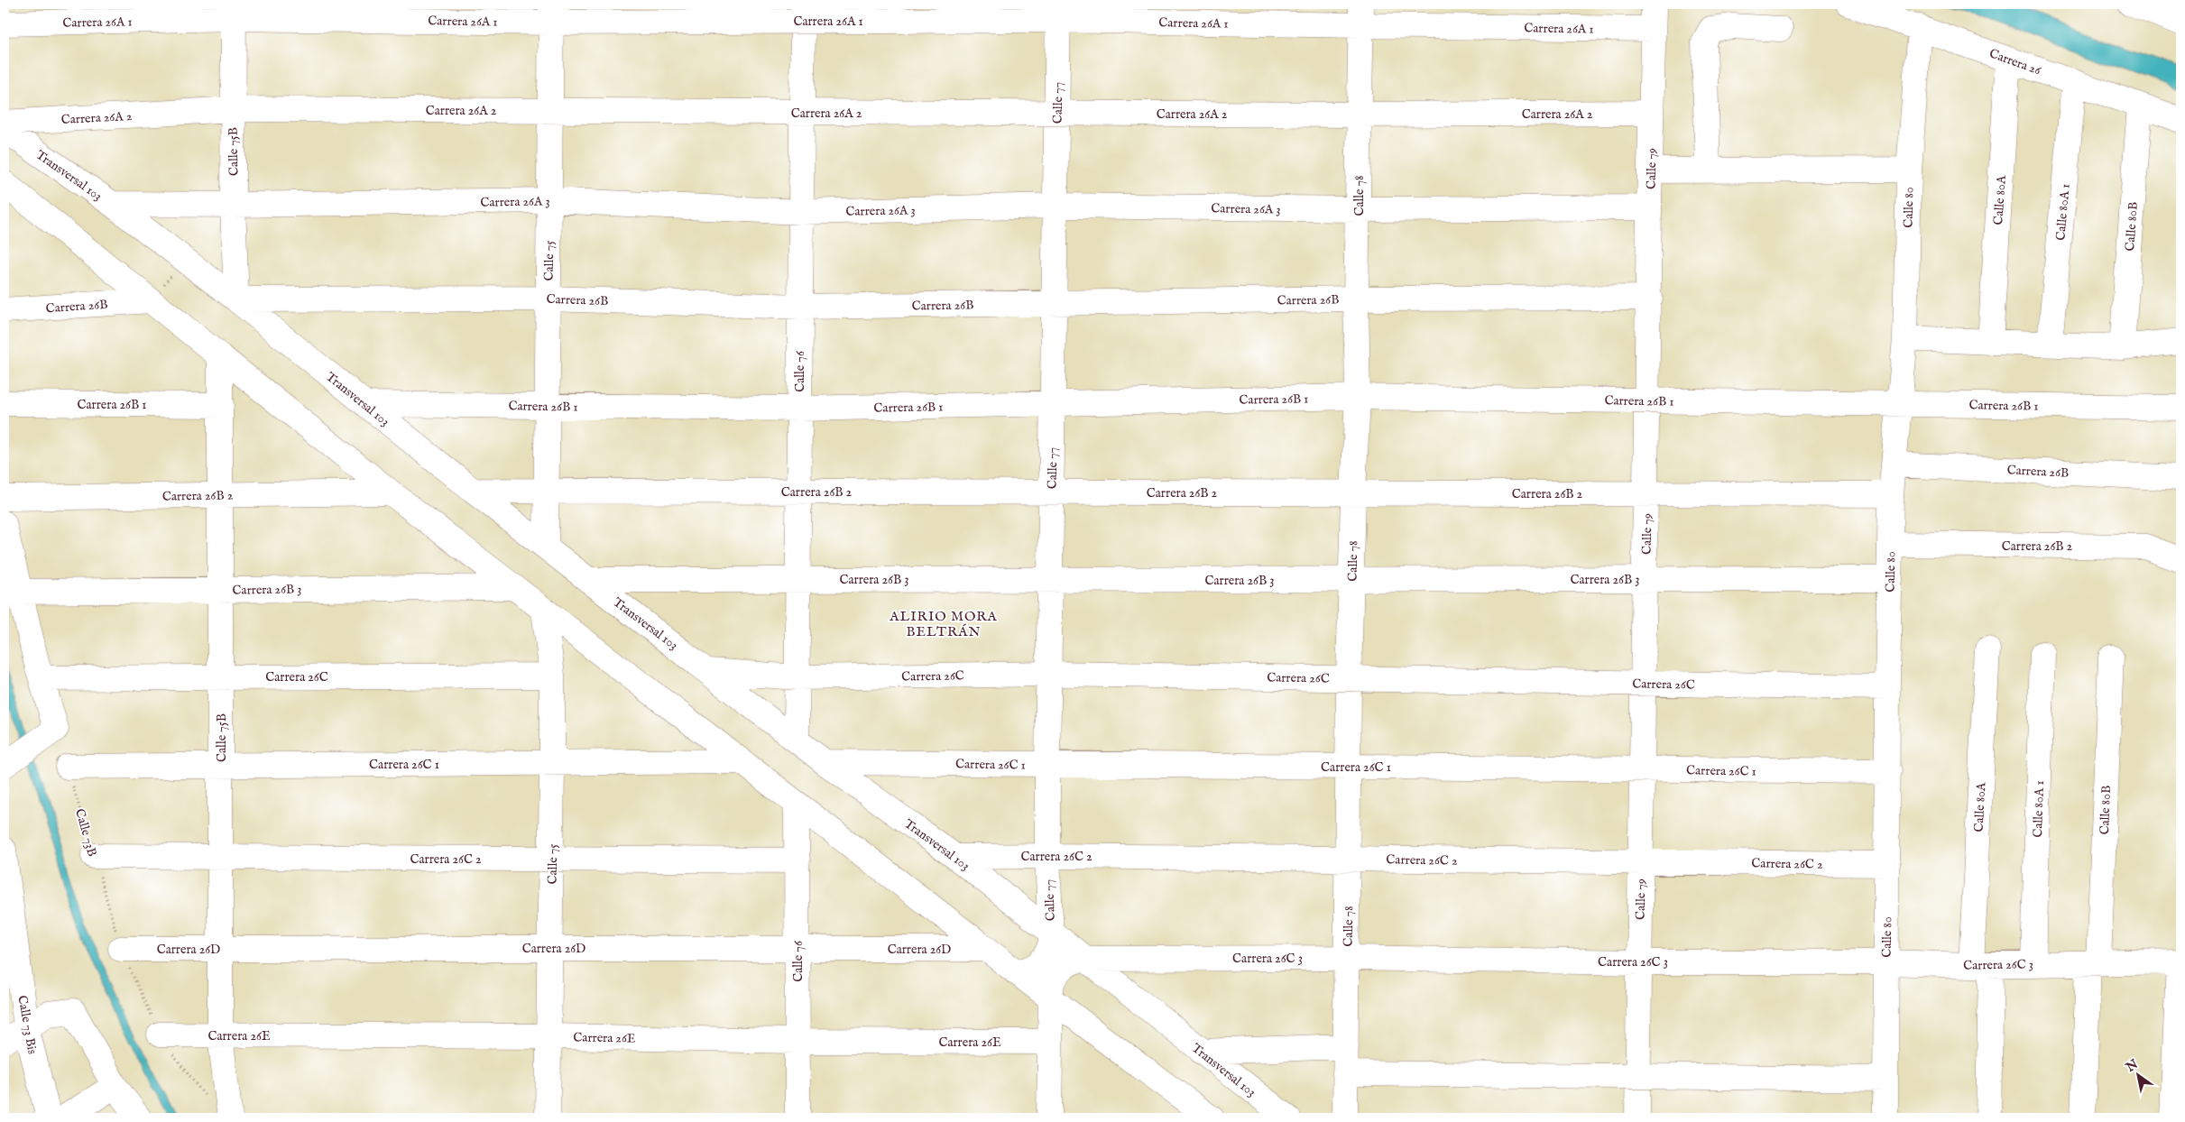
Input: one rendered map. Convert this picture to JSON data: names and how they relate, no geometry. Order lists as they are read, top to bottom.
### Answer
{
  "streets": {
    "street": [
      "Carrera 26A 1",
      "Carrera 26",
      "Calle 77",
      "Carrera 26A 2",
      "Calle 75B",
      "Calle 79",
      "Transversal 103",
      "Calle 78",
      "Calle 80A",
      "Carrera 26A 3",
      "Calle 80",
      "Calle 80A 1",
      "Calle 80B",
      "Calle 75",
      "Carrera 26B",
      "Calle 76",
      "Carrera 26B 1",
      "Carrera 26B 2",
      "Carrera 26B 3",
      "Carrera 26C",
      "Carrera 26C 1",
      "Carrera 26C 2",
      "Carrera 26D",
      "Carrera 26C 3",
      "Calle 73 Bis",
      "Carrera 26E"
    ],
    "path": ["Calle 73B"]
  },
  "crossings": [
    ["Carrera 26A 1", "Calle 77"],
    ["Carrera 26A 1", "Calle 75B"],
    ["Carrera 26A 1", "Calle 79"],
    ["Carrera 26A 1", "Calle 78"],
    ["Carrera 26A 1", "Calle 75"],
    ["Carrera 26A 1", "Calle 76"],
    ["Carrera 26", "Calle 80A"],
    ["Carrera 26", "Calle 80"],
    ["Carrera 26", "Calle 80A 1"],
    ["Carrera 26", "Calle 80B"],
    ["Calle 77", "Carrera 26A 2"],
    ["Calle 77", "Transversal 103"],
    ["Calle 77", "Carrera 26A 3"],
    ["Calle 77", "Carrera 26B"],
    ["Calle 77", "Carrera 26B 1"],
    ["Calle 77", "Carrera 26B 2"],
    ["Calle 77", "Carrera 26B 3"],
    ["Calle 77", "Carrera 26C"],
    ["Calle 77", "Carrera 26C 1"],
    ["Calle 77", "Carrera 26C 2"],
    ["Carrera 26A 2", "Calle 75B"],
    ["Carrera 26A 2", "Calle 79"],
    ["Carrera 26A 2", "Calle 78"],
    ["Carrera 26A 2", "Calle 75"],
    ["Carrera 26A 2", "Calle 76"],
    ["Calle 75B", "Transversal 103"],
    ["Calle 75B", "Carrera 26A 3"],
    ["Calle 75B", "Carrera 26B"],
    ["Calle 75B", "Carrera 26B 1"],
    ["Calle 75B", "Carrera 26B 2"],
    ["Calle 75B", "Carrera 26B 3"],
    ["Calle 75B", "Carrera 26C"],
    ["Calle 75B", "Carrera 26C 1"],
    ["Calle 75B", "Carrera 26C 2"],
    ["Calle 75B", "Carrera 26D"],
    ["Calle 75B", "Carrera 26E"],
    ["Calle 79", "Carrera 26A 3"],
    ["Calle 79", "Carrera 26B"],
    ["Calle 79", "Carrera 26B 1"],
    ["Calle 79", "Carrera 26B 2"],
    ["Calle 79", "Carrera 26B 3"],
    ["Calle 79", "Carrera 26C"],
    ["Calle 79", "Carrera 26C 1"],
    ["Calle 79", "Carrera 26C 2"],
    ["Calle 79", "Carrera 26C 3"],
    ["Transversal 103", "Carrera 26A 3"],
    ["Transversal 103", "Calle 75"],
    ["Transversal 103", "Carrera 26B"],
    ["Transversal 103", "Calle 76"],
    ["Transversal 103", "Carrera 26B 1"],
    ["Transversal 103", "Carrera 26B 2"],
    ["Transversal 103", "Carrera 26B 3"],
    ["Transversal 103", "Carrera 26C"],
    ["Transversal 103", "Carrera 26C 1"],
    ["Transversal 103", "Carrera 26C 2"],
    ["Transversal 103", "Carrera 26C 3"],
    ["Calle 78", "Carrera 26A 3"],
    ["Calle 78", "Carrera 26B"],
    ["Calle 78", "Carrera 26B 1"],
    ["Calle 78", "Carrera 26B 2"],
    ["Calle 78", "Carrera 26B 3"],
    ["Calle 78", "Carrera 26C"],
    ["Calle 78", "Carrera 26C 1"],
    ["Calle 78", "Carrera 26C 2"],
    ["Calle 78", "Carrera 26C 3"],
    ["Calle 80A", "Carrera 26C 3"],
    ["Carrera 26A 3", "Calle 75"],
    ["Carrera 26A 3", "Calle 76"],
    ["Calle 80", "Carrera 26B"],
    ["Calle 80", "Carrera 26B 1"],
    ["Calle 80", "Carrera 26B 2"],
    ["Calle 80", "Carrera 26B 3"],
    ["Calle 80", "Carrera 26C"],
    ["Calle 80", "Carrera 26C 1"],
    ["Calle 80", "Carrera 26C 2"],
    ["Calle 80", "Carrera 26C 3"],
    ["Calle 80A 1", "Carrera 26C 3"],
    ["Calle 80B", "Carrera 26C 3"],
    ["Calle 75", "Carrera 26B"],
    ["Calle 75", "Carrera 26B 1"],
    ["Calle 75", "Carrera 26B 2"],
    ["Calle 75", "Carrera 26C"],
    ["Calle 75", "Carrera 26C 1"],
    ["Calle 75", "Carrera 26C 2"],
    ["Calle 75", "Carrera 26D"],
    ["Calle 75", "Carrera 26E"],
    ["Carrera 26B", "Calle 76"],
    ["Calle 76", "Carrera 26B 1"],
    ["Calle 76", "Carrera 26B 2"],
    ["Calle 76", "Carrera 26B 3"],
    ["Calle 76", "Carrera 26C"],
    ["Calle 76", "Carrera 26C 2"],
    ["Calle 76", "Carrera 26D"],
    ["Calle 76", "Carrera 26E"],
    ["Carrera 26C 1", "Calle 73B"],
    ["Calle 73B", "Carrera 26C 2"],
    ["Calle 73B", "Carrera 26D"],
    ["Calle 73B", "Carrera 26E"]
  ],
  "districts": ["ALIRIO MORA BELTRÁN"],
  "north": "top left"
}
